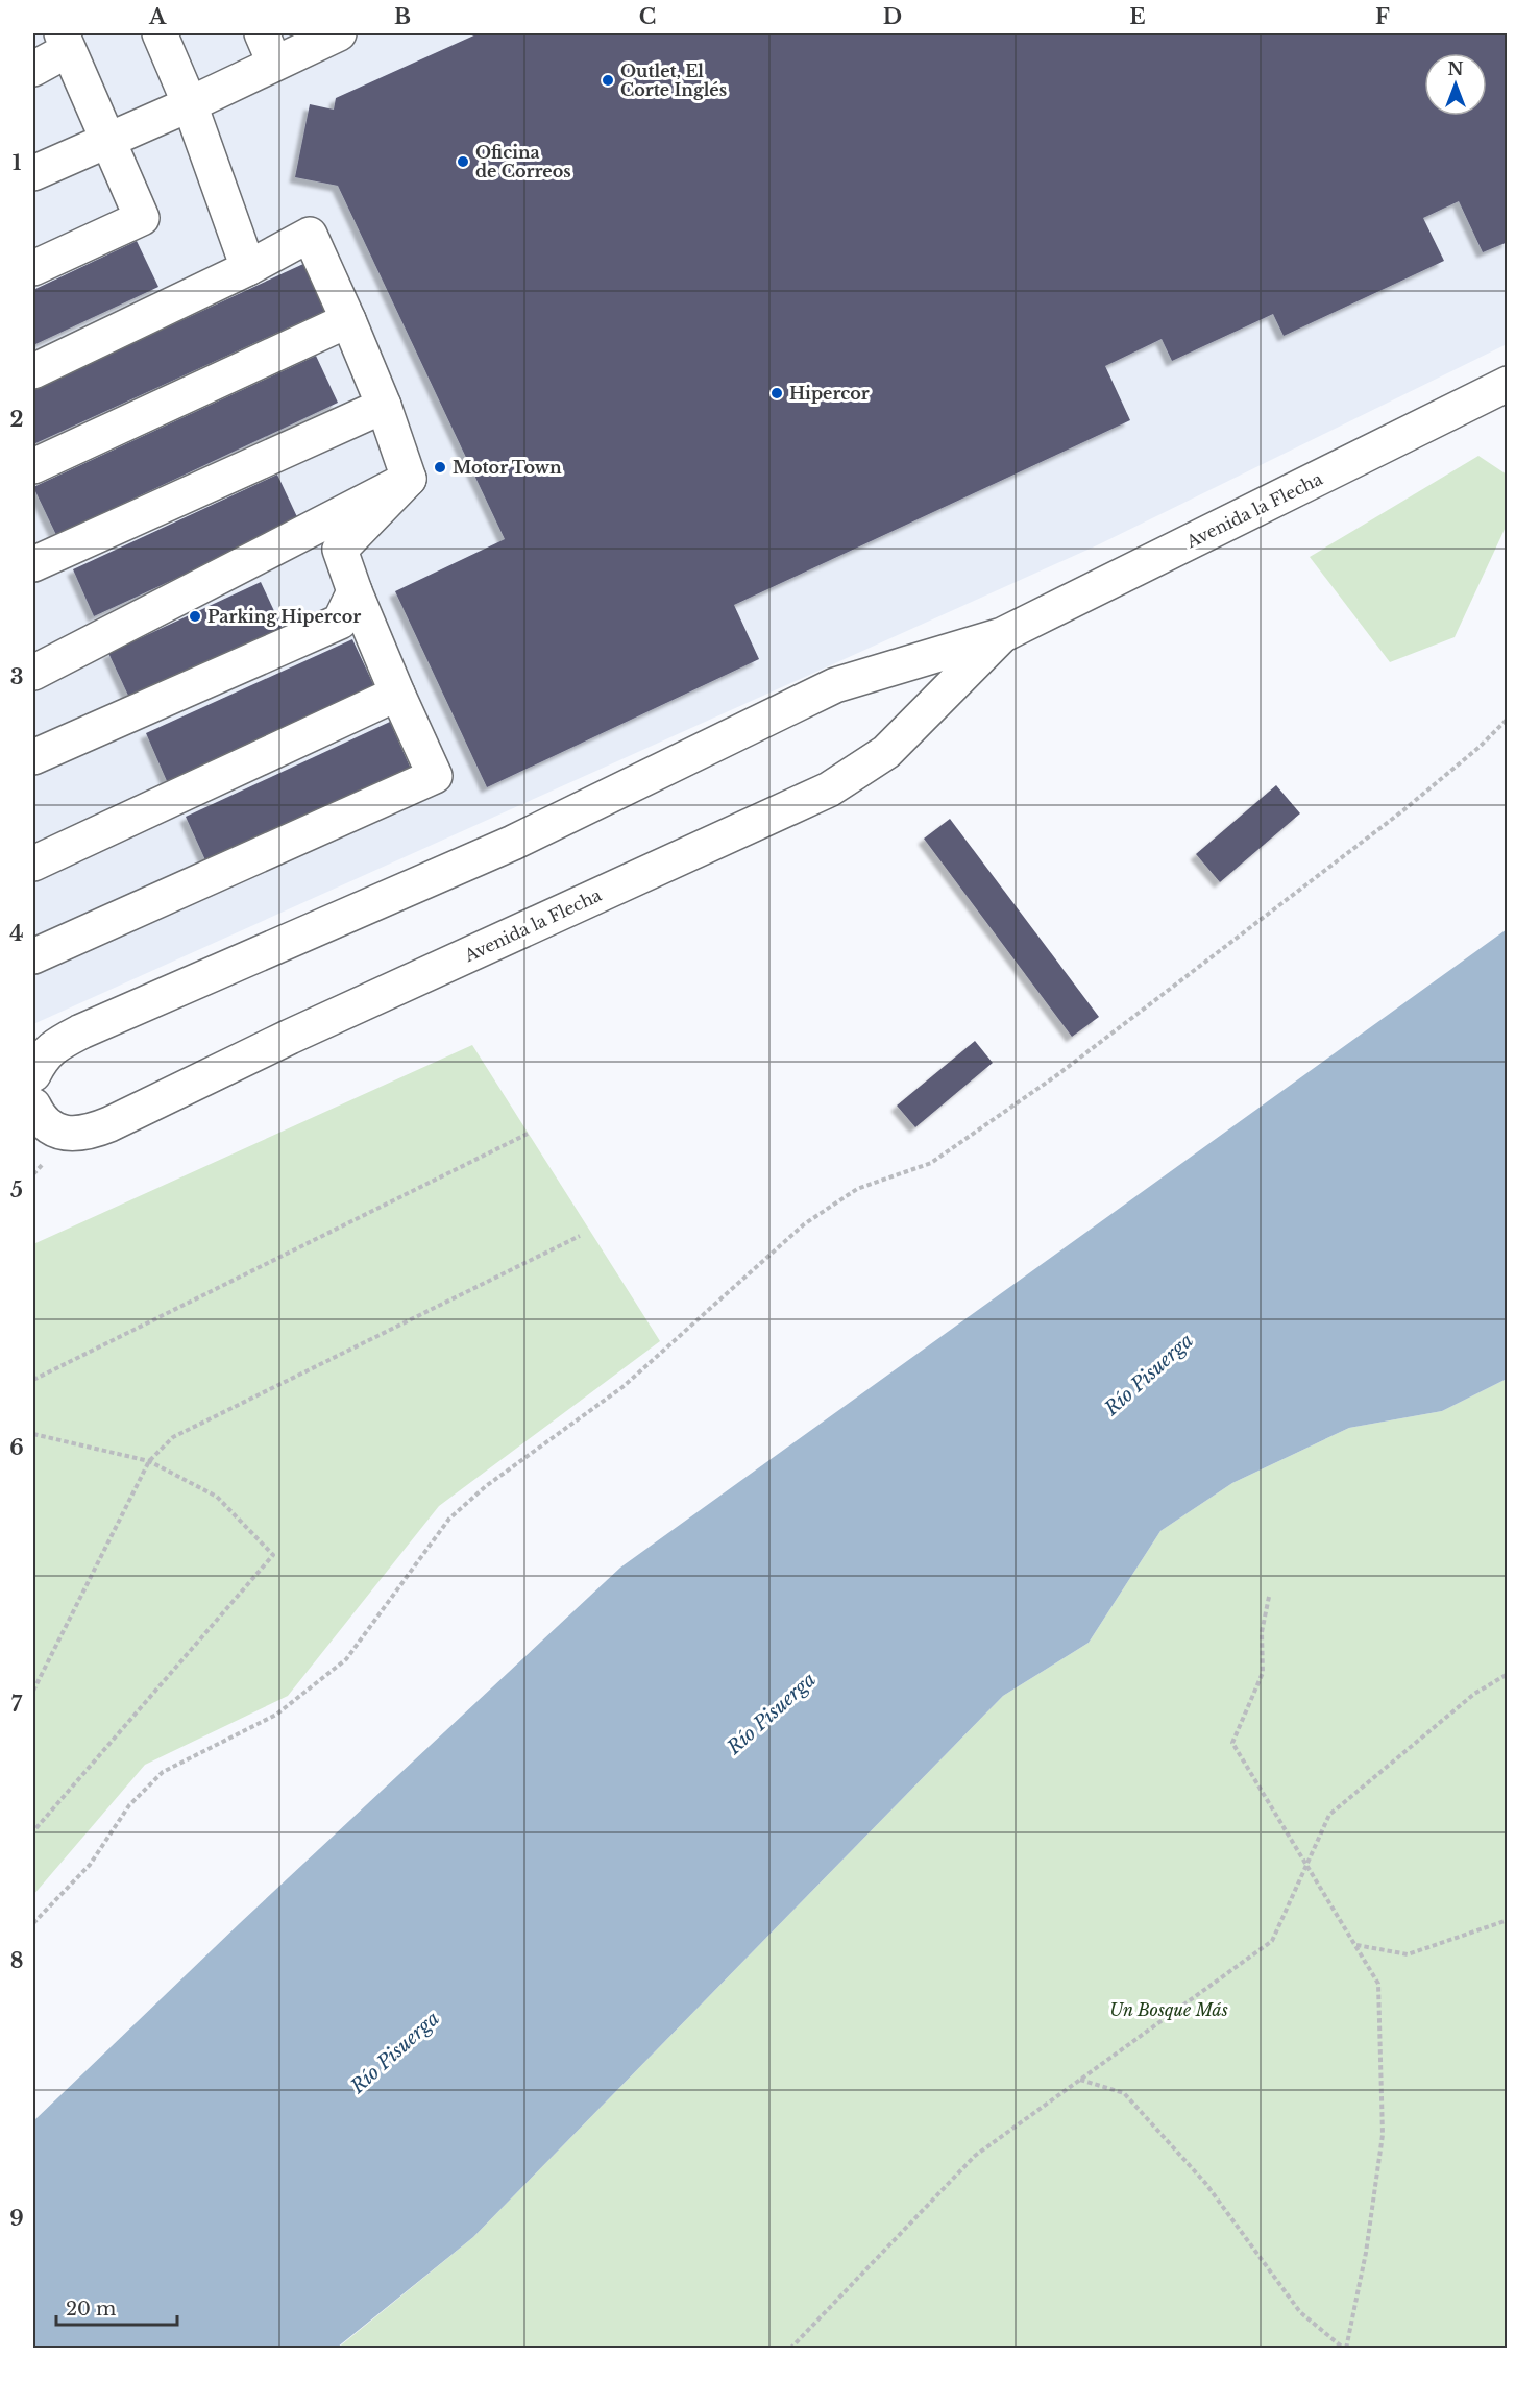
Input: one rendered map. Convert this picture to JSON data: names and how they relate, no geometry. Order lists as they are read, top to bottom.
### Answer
{
  "streets": {
    "lane": ["Avenida la Flecha"]
  },
  "water": ["Río Pisuerga"],
  "parks": ["Un Bosque Más"],
  "places": [
    "Outlet, El Corte Inglés",
    "Oficina de Correos",
    "Hipercor",
    "Motor Town",
    "Parking Hipercor"
  ],
  "scale_bar": "20 m",
  "north": "top",
  "grid": {
    "columns": [
      "A",
      "B",
      "C",
      "D",
      "E",
      "F"
    ],
    "rows": [
      "1",
      "2",
      "3",
      "4",
      "5",
      "6",
      "7",
      "8",
      "9"
    ]
  }
}
